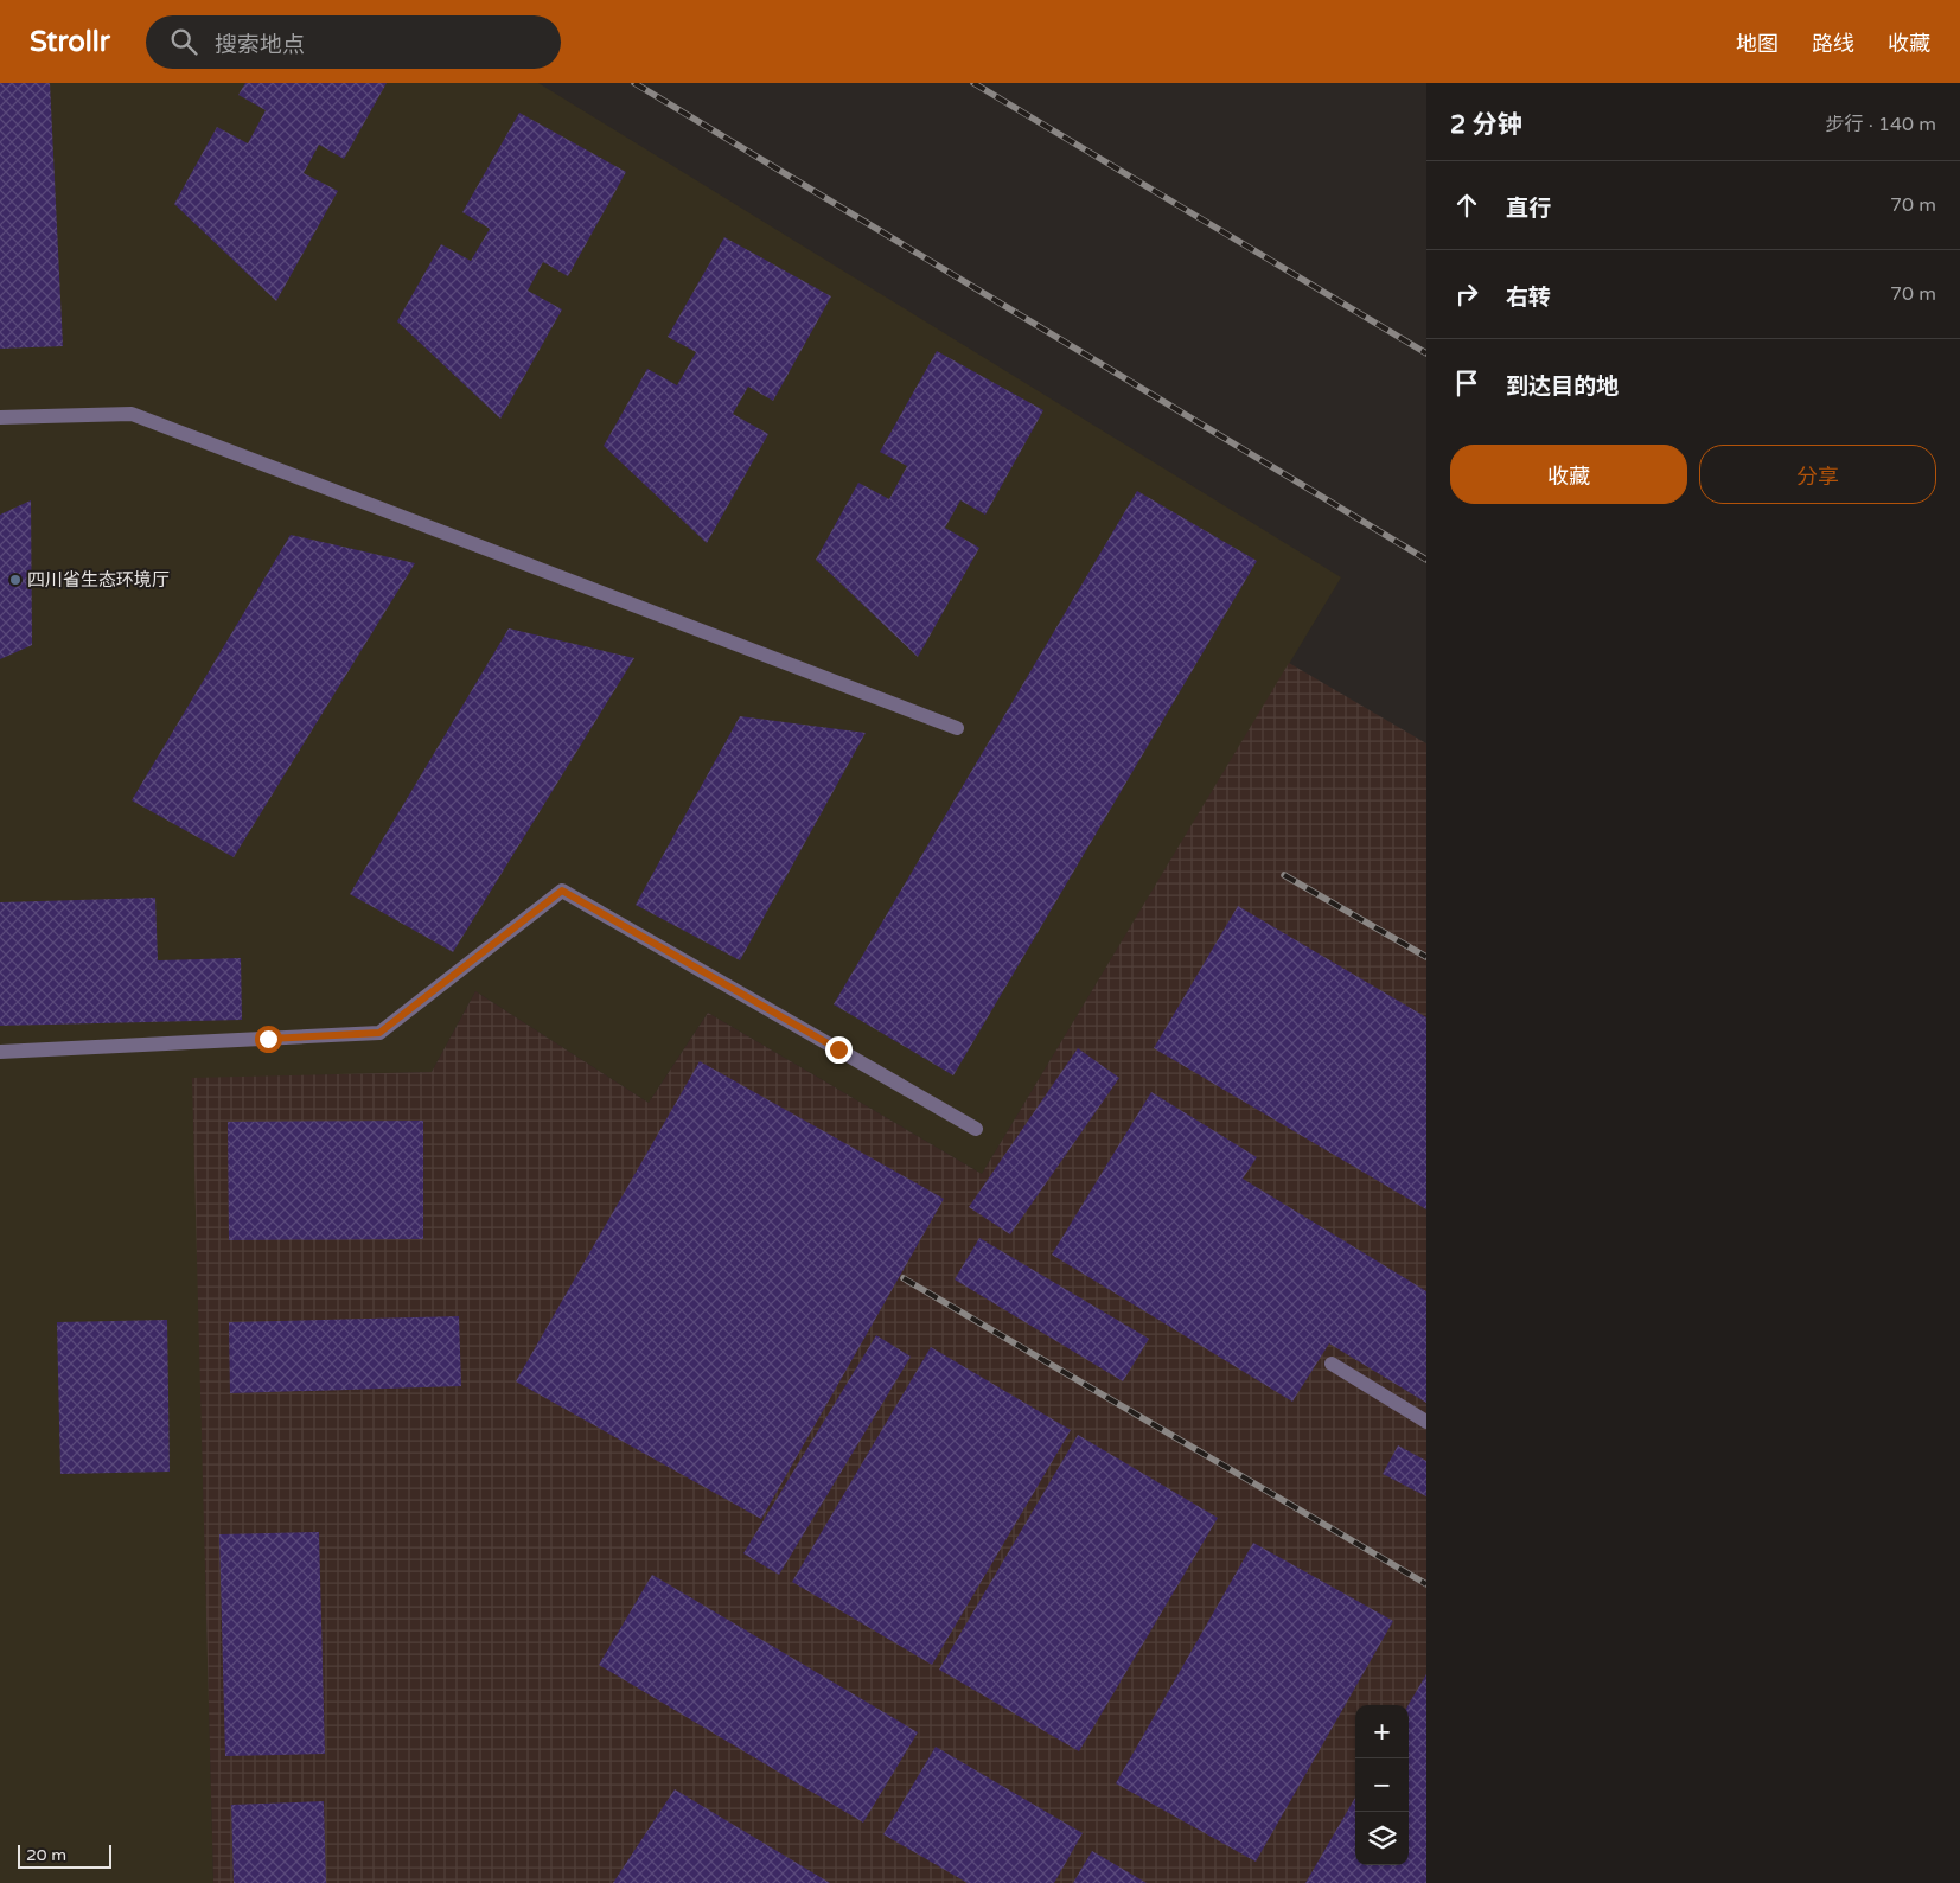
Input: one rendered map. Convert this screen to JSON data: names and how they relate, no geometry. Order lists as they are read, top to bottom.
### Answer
{
  "places": ["四川省生态环境厅"],
  "scale_bar": "20 m",
  "page": {
    "header": "Strollr",
    "search": "搜索地点",
    "nav": ["地图", "路线", "收藏"],
    "heading": ["2 分钟", "步行 · 140 m"],
    "list": [
      ["直行", "70 m"],
      ["右转", "70 m"],
      "到达目的地"
    ],
    "buttons": ["收藏", "分享"],
    "map_buttons": ["+", "−"],
    "scale": "20 m"
  }
}
